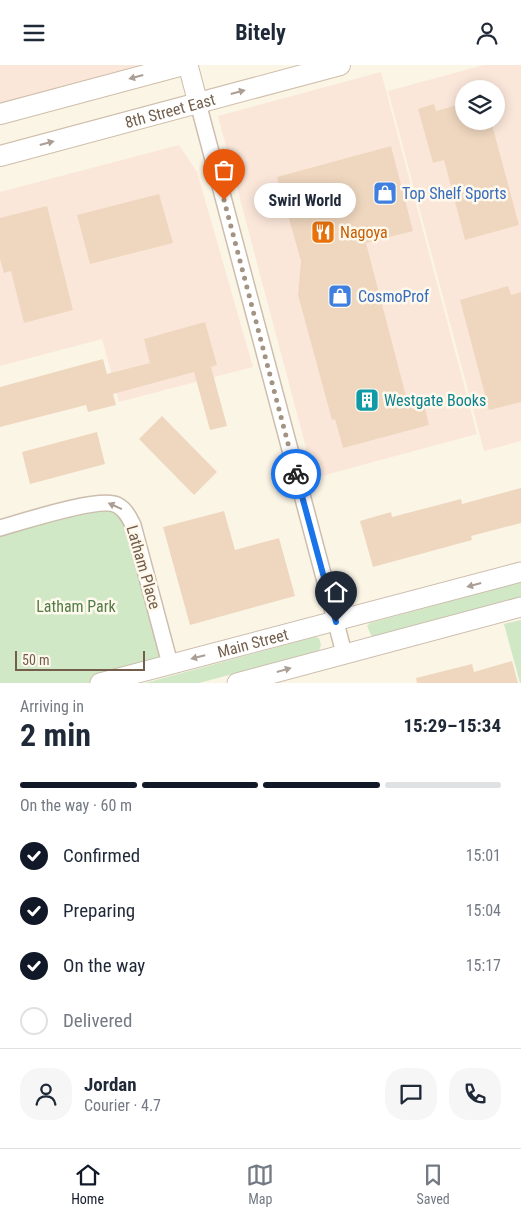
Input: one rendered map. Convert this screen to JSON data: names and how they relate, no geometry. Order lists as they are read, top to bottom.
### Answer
{
  "streets": {
    "main road": ["8th Street East"],
    "street": ["Latham Place", "Main Street"]
  },
  "crossings": [
    ["Latham Place", "Main Street"]
  ],
  "parks": ["Latham Park"],
  "places": {
    "shop": ["Top Shelf Sports", "CosmoProf"],
    "other": ["Swirl World"],
    "restaurant": ["Nagoya"],
    "building": ["Westgate Books"]
  },
  "scale_bar": "50 m",
  "page": {
    "header": "Bitely",
    "bubble": "Swirl World",
    "scale": "50 m",
    "heading": ["2 min", "Arriving in", "15:29–15:34"],
    "panel": ["Jordan", "Courier · 4.7"],
    "bar": "On the way · 60 m",
    "list": [
      ["Confirmed", "15:01"],
      ["Preparing", "15:04"],
      ["On the way", "15:17"],
      "Delivered"
    ],
    "tabs": ["Home", "Map", "Saved"]
  }
}
